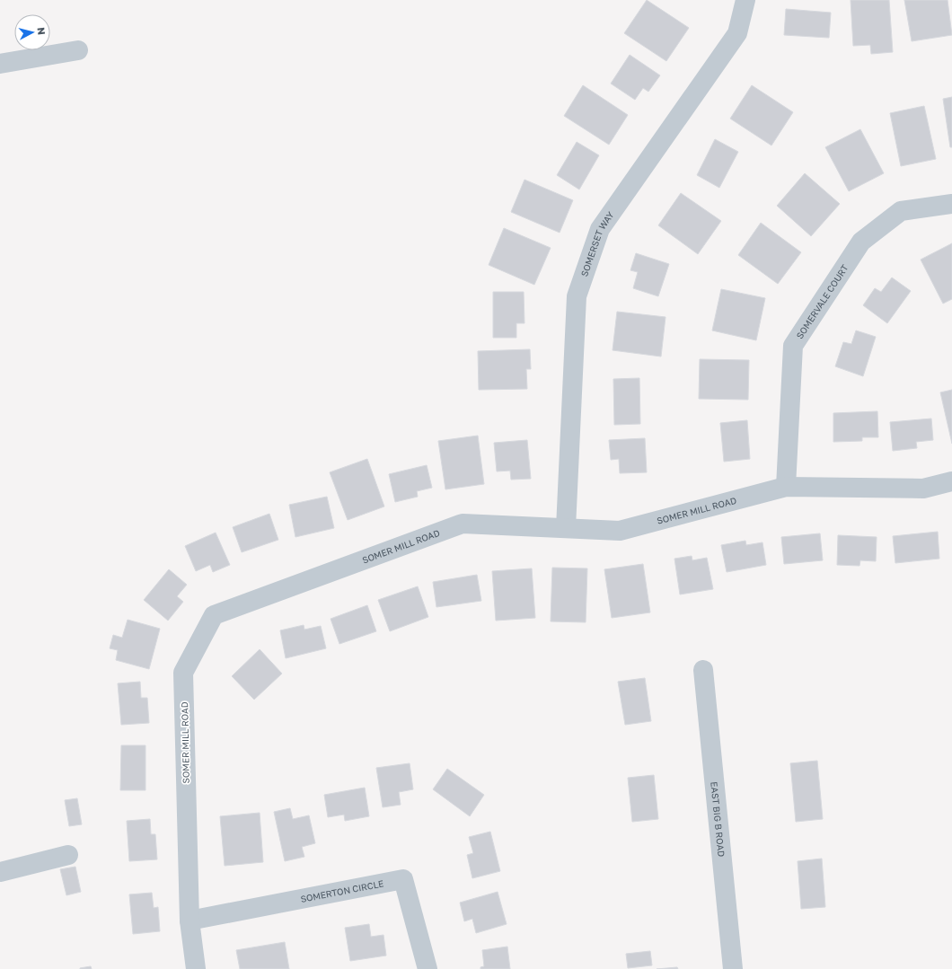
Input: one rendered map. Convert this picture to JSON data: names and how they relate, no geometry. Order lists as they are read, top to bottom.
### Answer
{
  "streets": {
    "street": [
      "SOMERSET WAY",
      "SOMERVALE COURT",
      "SOMER MILL ROAD",
      "EAST BIG B ROAD",
      "SOMERTON CIRCLE"
    ]
  },
  "crossings": [
    ["SOMERSET WAY", "SOMER MILL ROAD"],
    ["SOMERVALE COURT", "SOMER MILL ROAD"],
    ["SOMER MILL ROAD", "SOMERTON CIRCLE"]
  ],
  "north": "right"
}
